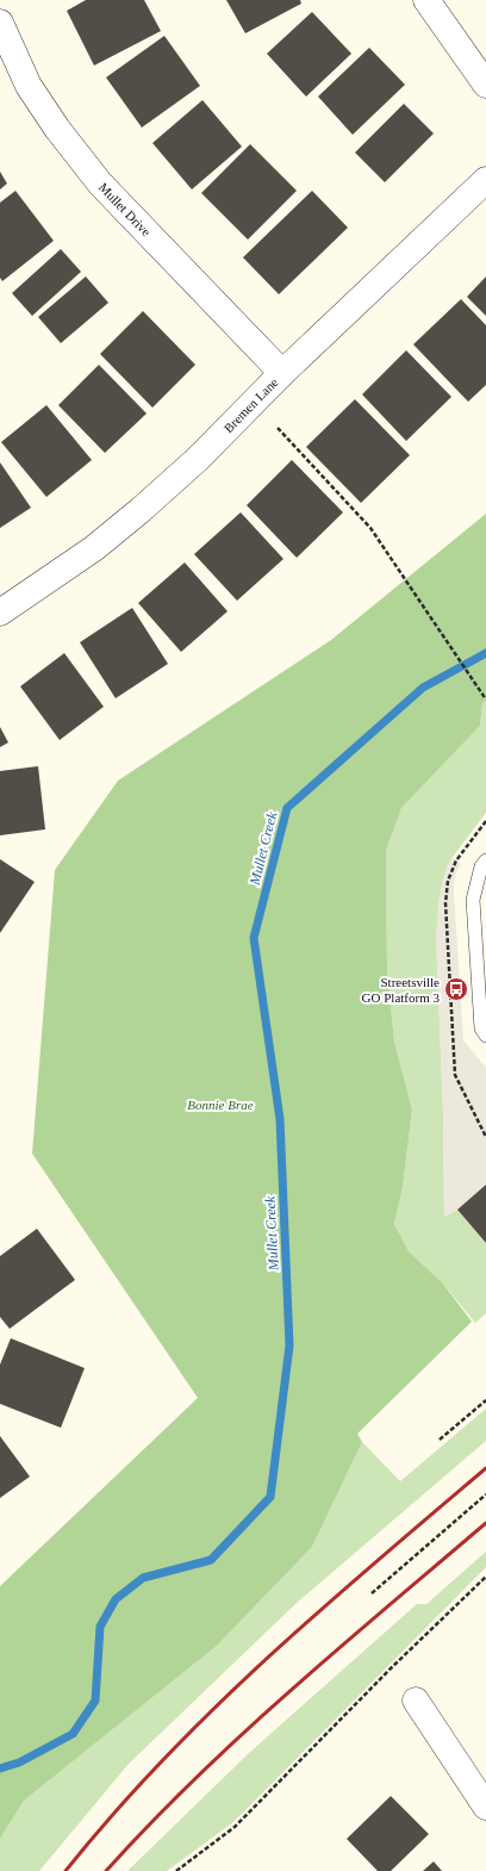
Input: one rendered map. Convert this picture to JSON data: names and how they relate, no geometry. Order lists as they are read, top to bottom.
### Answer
{
  "streets": {
    "street": ["Mullet Drive", "Bremen Lane"]
  },
  "crossings": [
    ["Mullet Drive", "Bremen Lane"]
  ],
  "water": ["Mullet Creek"],
  "parks": ["Bonnie Brae"],
  "places": {
    "bus stop": ["Streetsville GO Platform 3"]
  }
}
